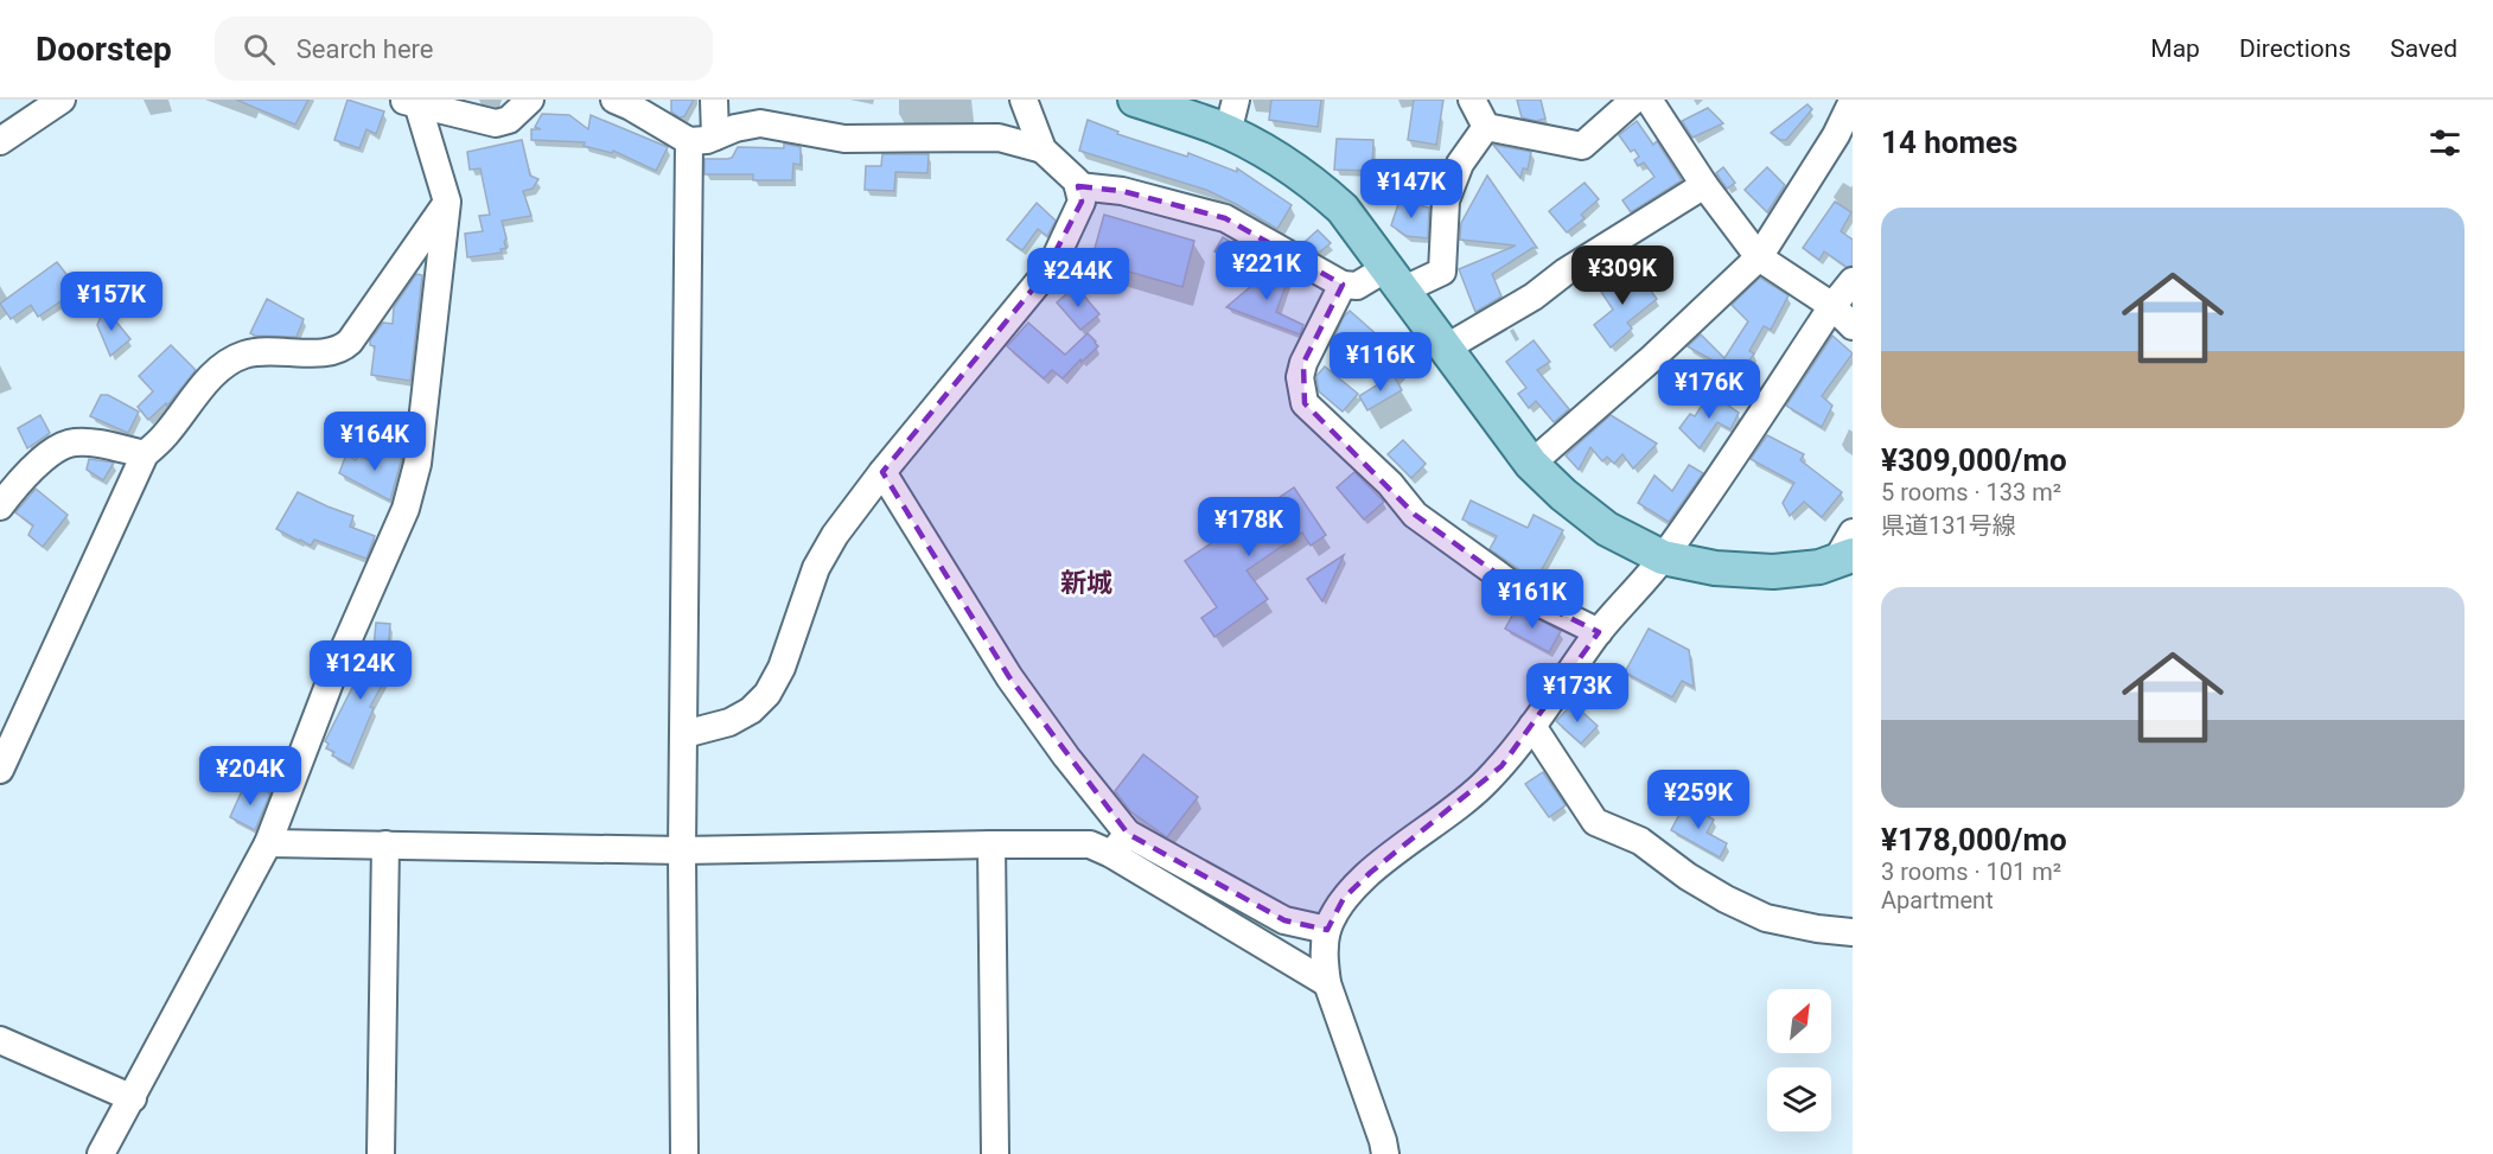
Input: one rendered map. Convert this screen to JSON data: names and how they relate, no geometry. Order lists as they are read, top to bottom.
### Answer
{
  "districts": ["新城"],
  "north": "top right",
  "page": {
    "header": "Doorstep",
    "search": "Search here",
    "nav": ["Map", "Directions", "Saved"],
    "heading": "14 homes",
    "price": [
      "¥147K",
      "¥221K",
      "¥309K",
      "¥244K",
      "¥157K",
      "¥116K",
      "¥176K",
      "¥164K",
      "¥178K",
      "¥161K",
      "¥124K",
      "¥173K",
      "¥204K",
      "¥259K"
    ],
    "list": [
      {
        "name": "¥309,000/mo",
        "note": "5 rooms · 133 m² · 県道131号線"
      },
      {
        "name": "¥178,000/mo",
        "note": "3 rooms · 101 m² · Apartment"
      }
    ]
  }
}
